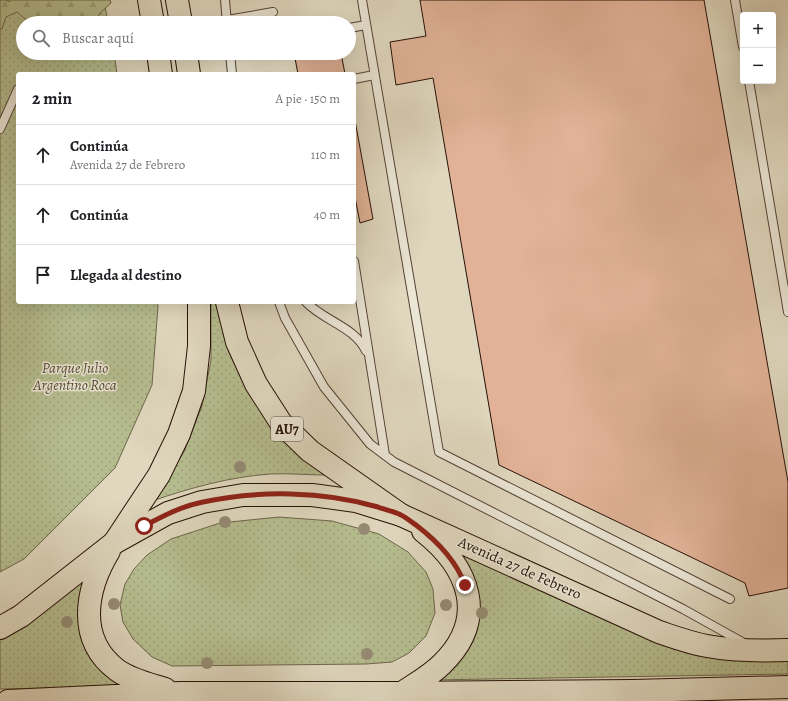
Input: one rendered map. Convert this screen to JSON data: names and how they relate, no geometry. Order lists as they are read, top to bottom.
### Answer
{
  "streets": {
    "main road": ["AU7", "Avenida 27 de Febrero"]
  },
  "crossings": [
    ["AU7", "Avenida 27 de Febrero"]
  ],
  "parks": ["Parque Julio Argentino Roca"],
  "page": {
    "map_buttons": ["+", "−"],
    "search": "Buscar aquí",
    "heading": ["2 min", "A pie · 150 m"],
    "list": [
      ["Continúa", "Avenida 27 de Febrero", "110 m"],
      ["Continúa", "40 m"],
      "Llegada al destino"
    ]
  }
}
